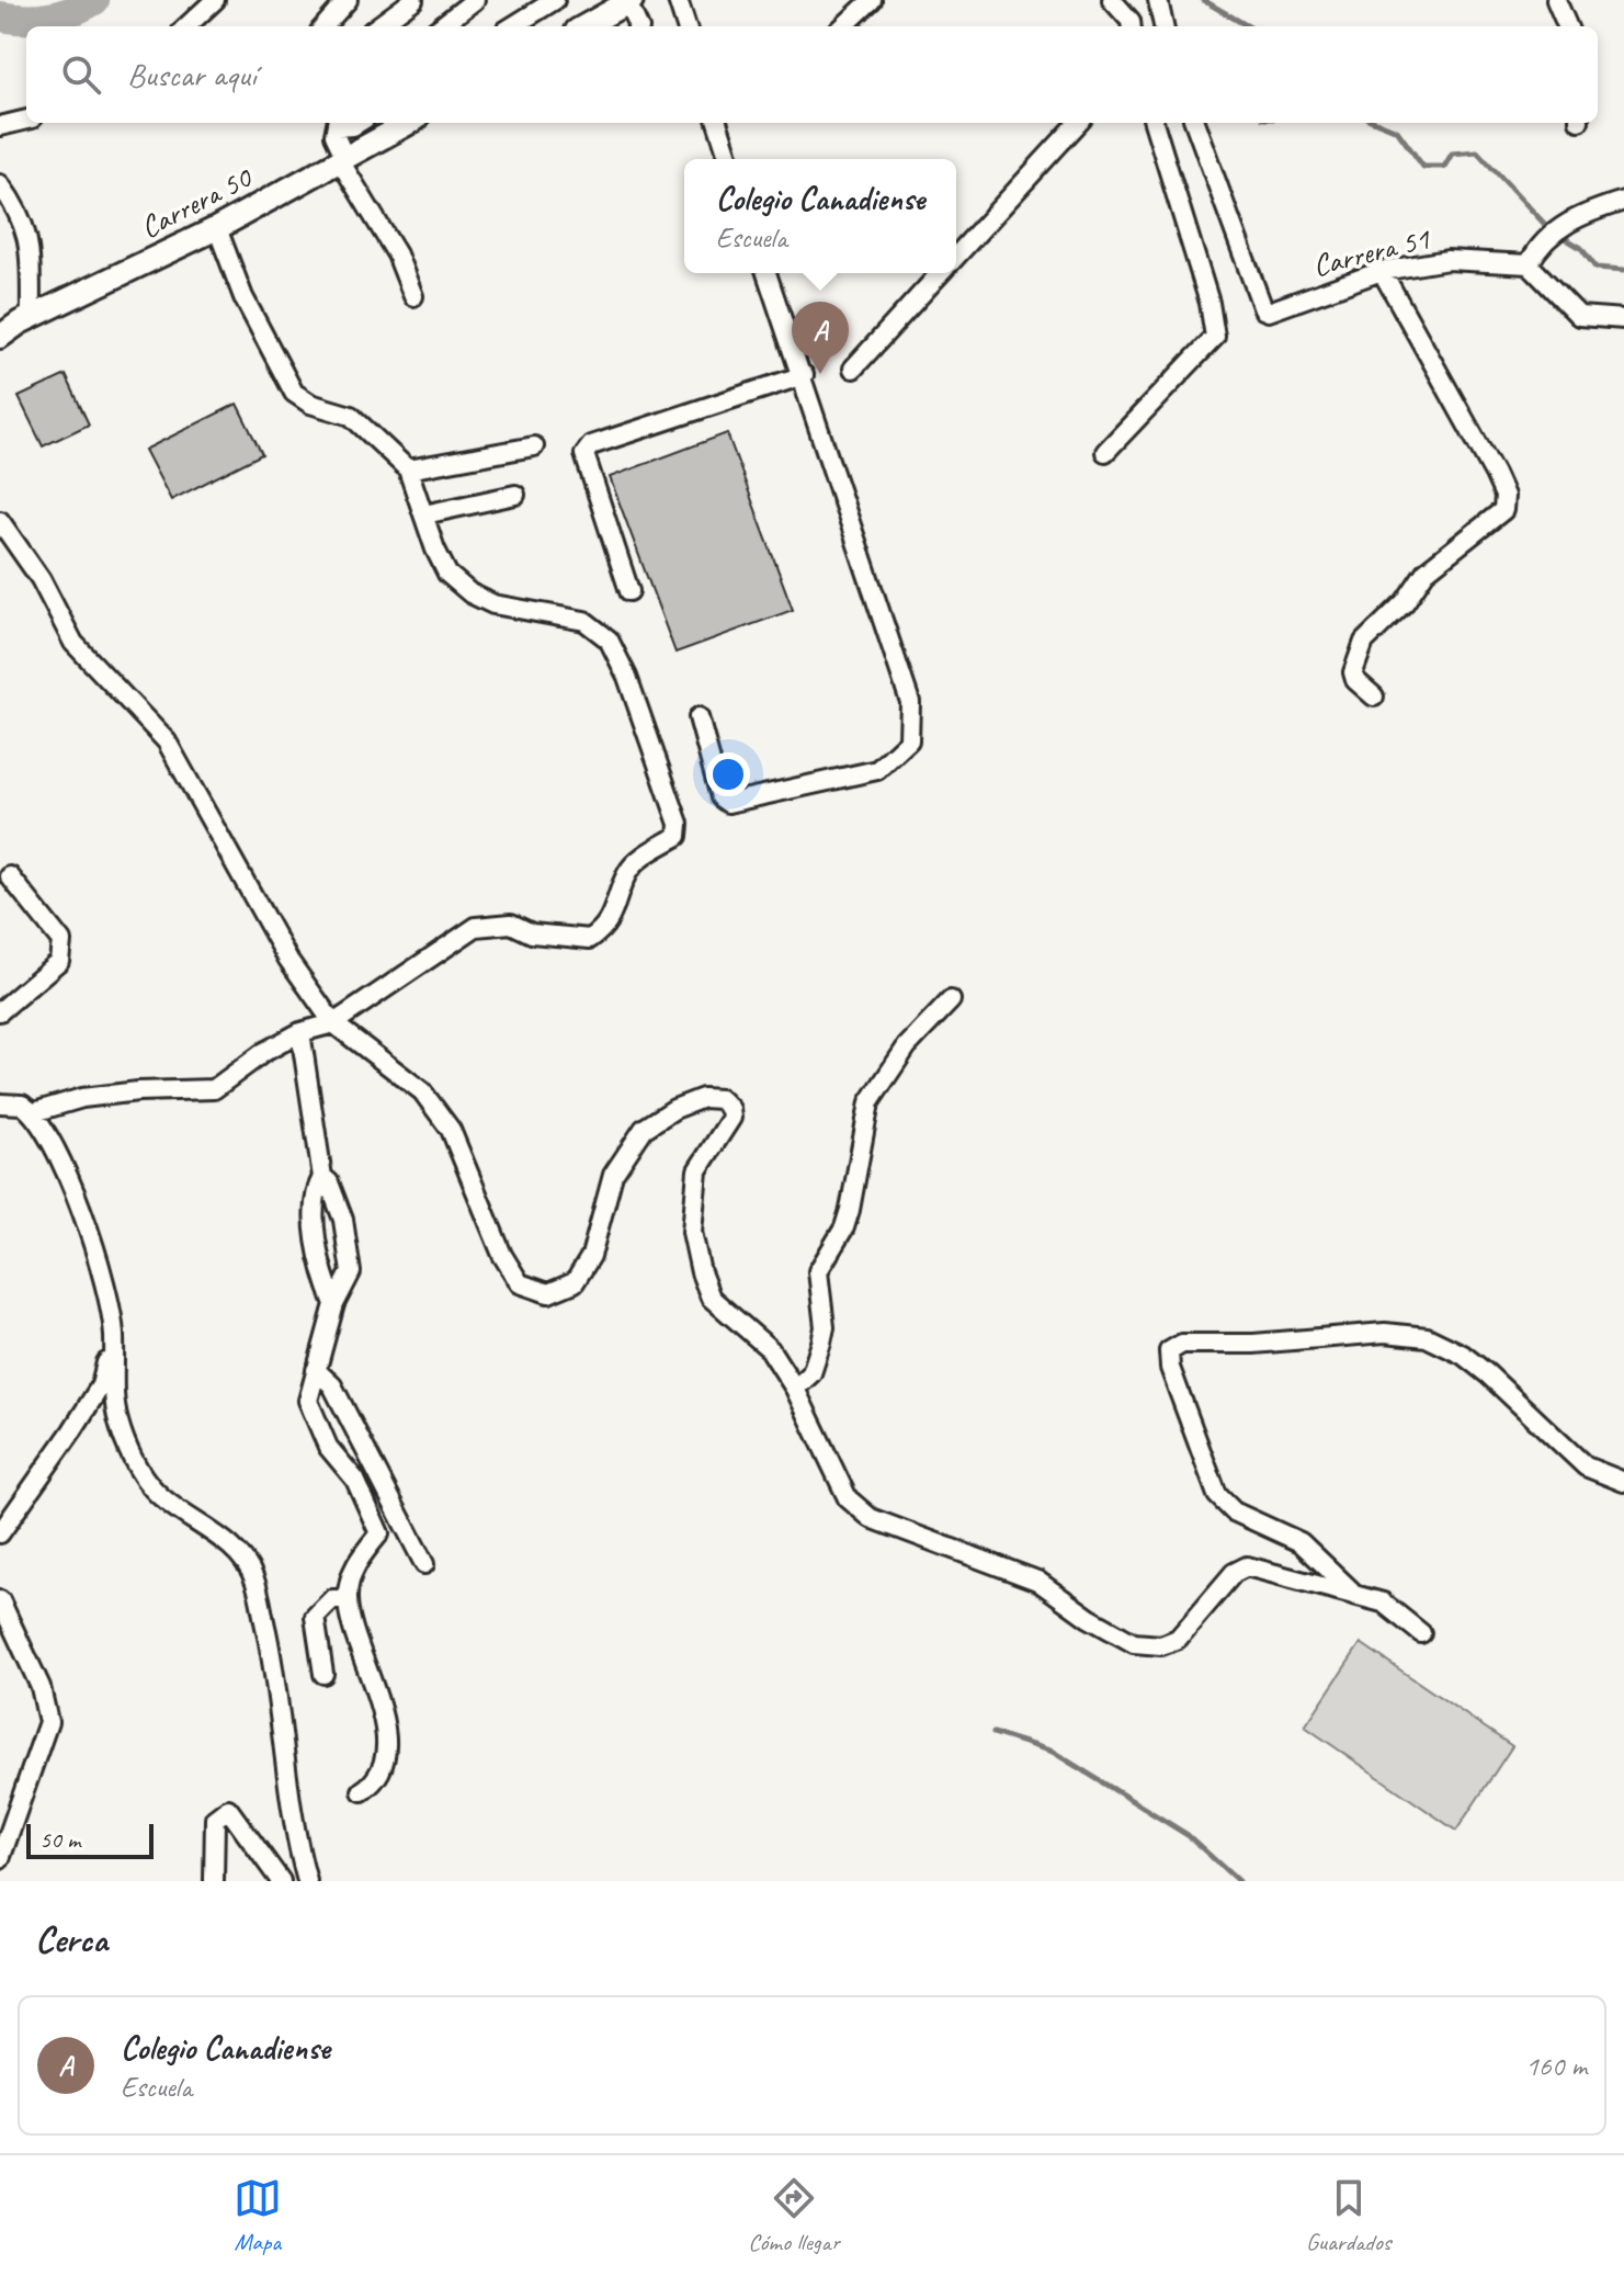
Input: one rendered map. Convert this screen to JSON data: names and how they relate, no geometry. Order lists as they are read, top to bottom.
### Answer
{
  "streets": {
    "main road": ["Carrera 50"],
    "street": ["Carrera 51"]
  },
  "scale_bar": "50 m",
  "page": {
    "search": "Buscar aquí",
    "popup": ["Colegio Canadiense", "Escuela"],
    "pins": "A",
    "scale": "50 m",
    "heading": "Cerca",
    "list": [
      {
        "mark": "A",
        "name": "Colegio Canadiense",
        "note": "Escuela",
        "value": "160 m"
      }
    ],
    "nav": ["Mapa", "Cómo llegar", "Guardados"]
  }
}
